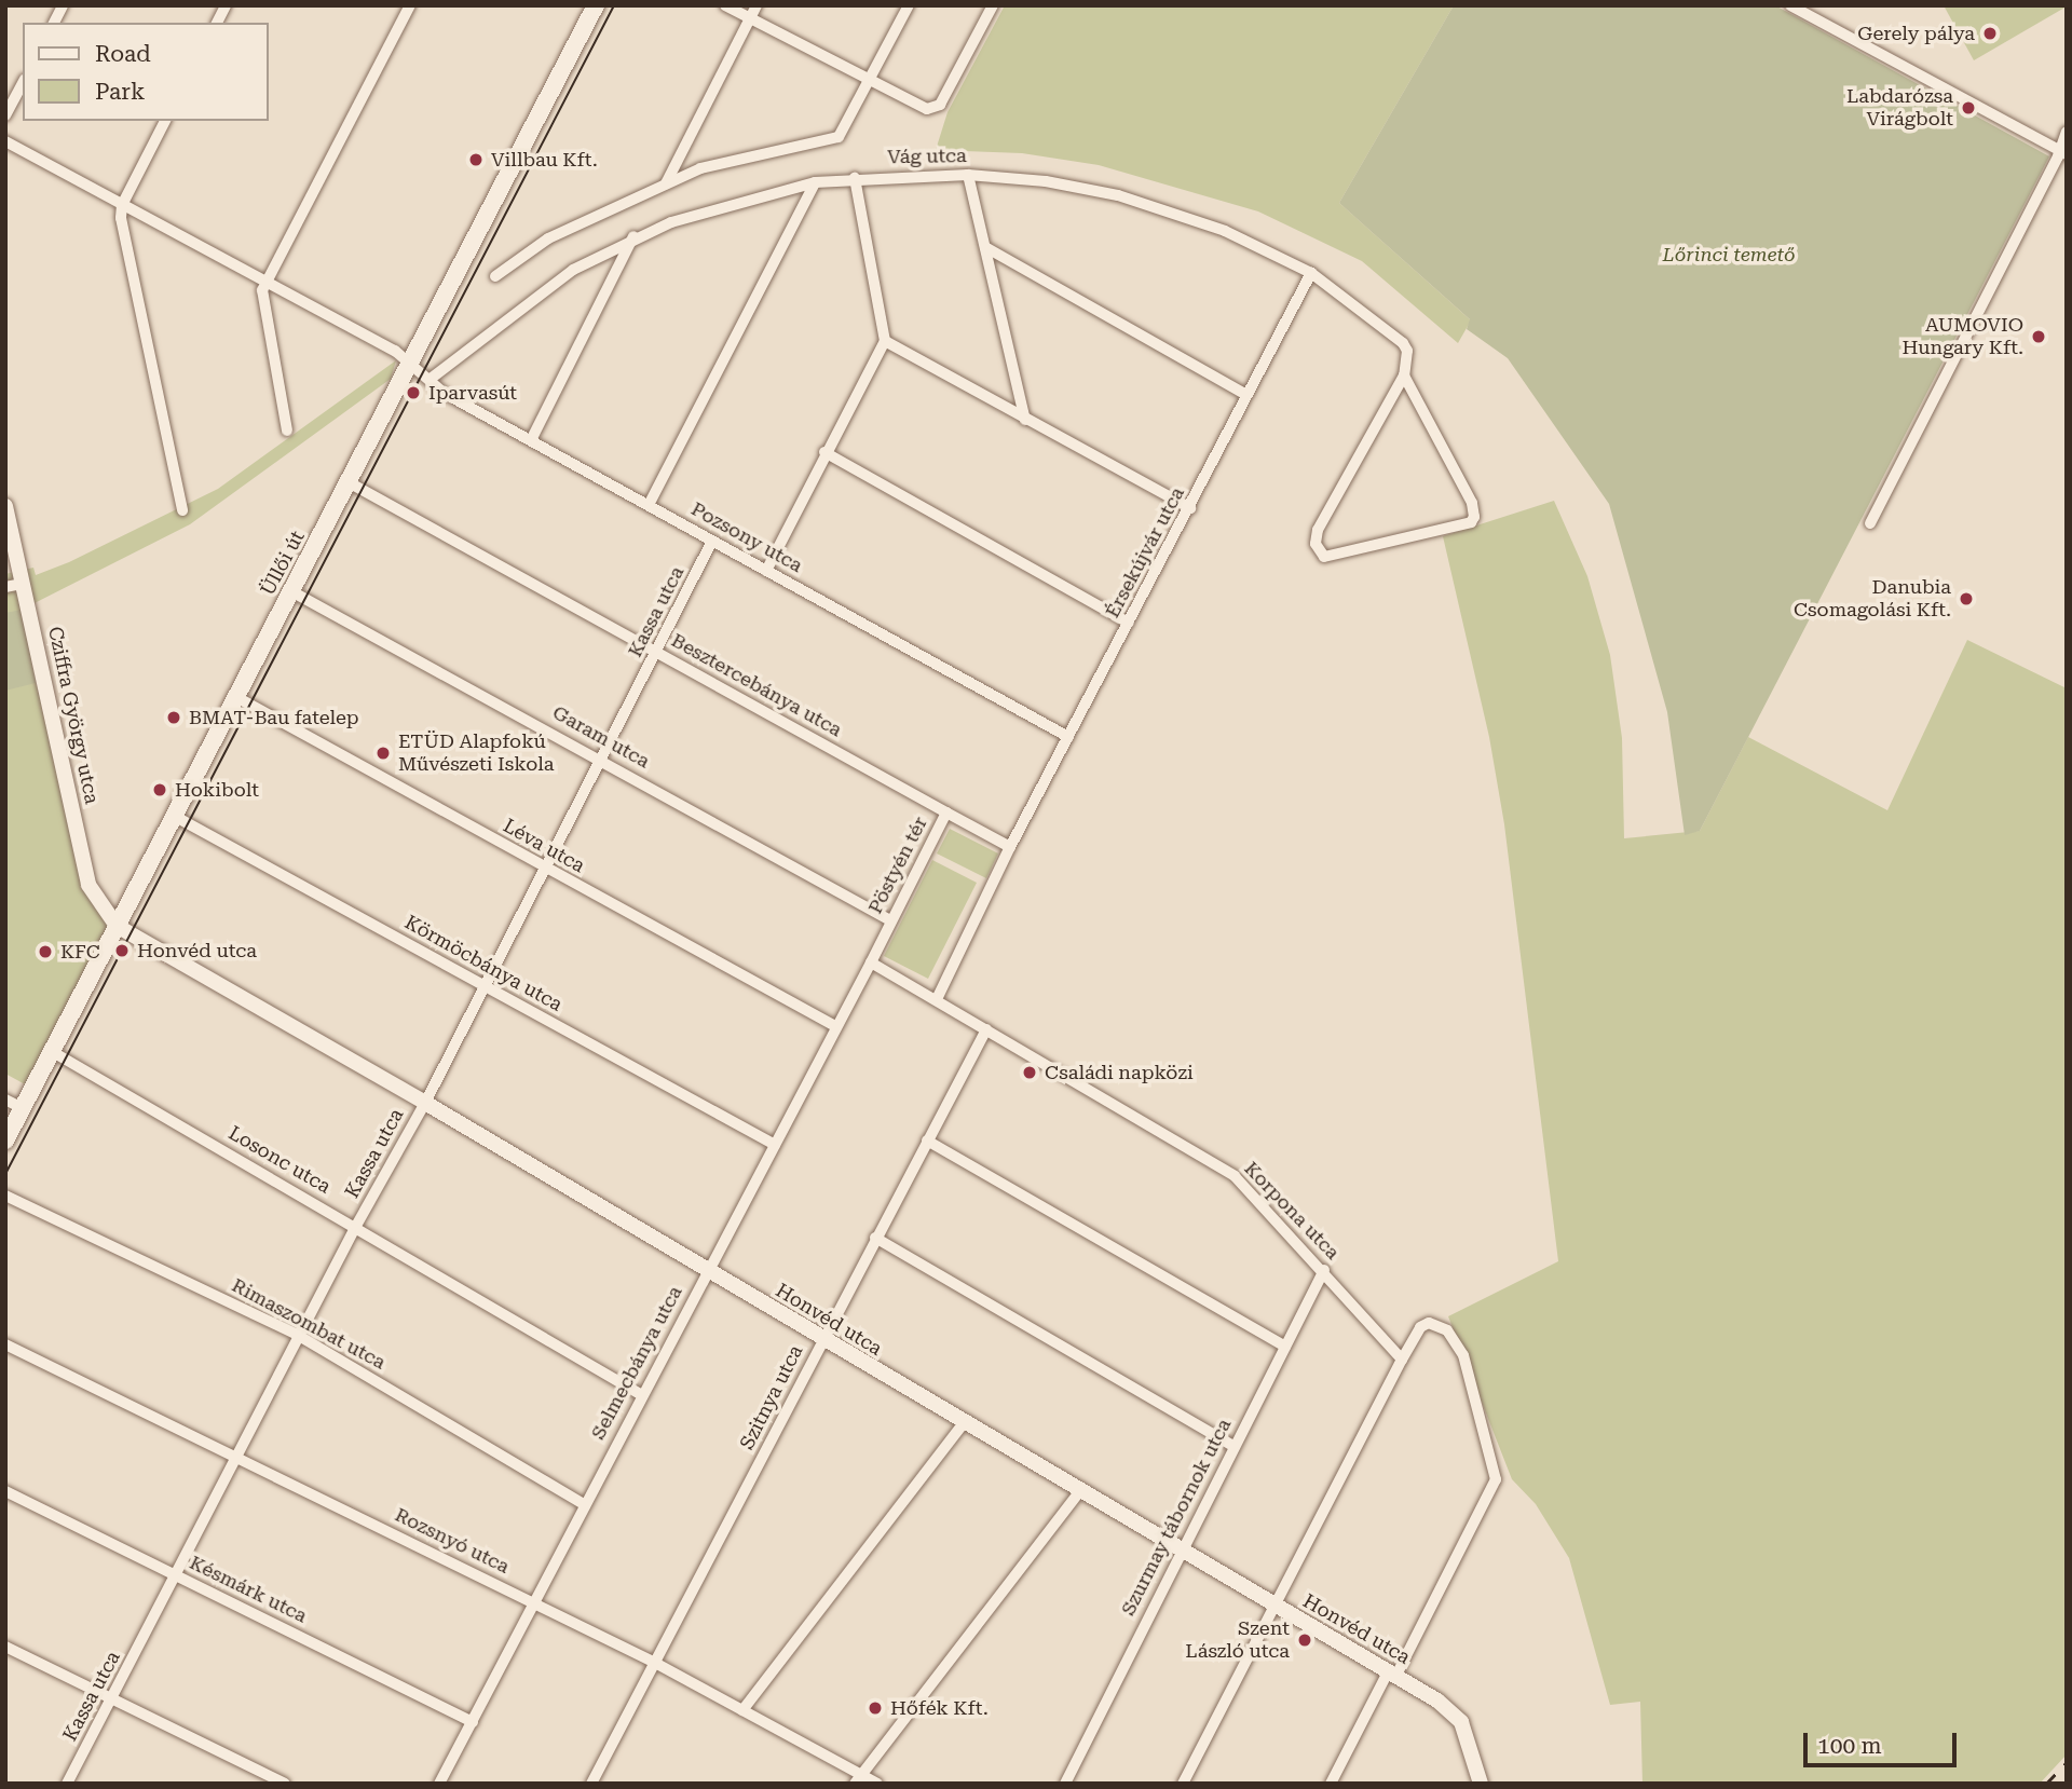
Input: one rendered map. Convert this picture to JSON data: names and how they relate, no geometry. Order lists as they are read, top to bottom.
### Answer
{
  "streets": {
    "main road": ["Üllői út"],
    "street": [
      "Vág utca",
      "Pozsony utca",
      "Érsekújvár utca",
      "Kassa utca",
      "Besztercebánya utca",
      "Cziffra György utca",
      "Garam utca",
      "Léva utca",
      "Pöstyén tér",
      "Körmöcbánya utca",
      "Losonc utca",
      "Korpona utca",
      "Honvéd utca",
      "Rimaszombat utca",
      "Selmecbánya utca",
      "Szitnya utca",
      "Szurmay tábornok utca",
      "Rozsnyó utca",
      "Késmárk utca"
    ]
  },
  "crossings": [
    ["Vág utca", "Pozsony utca"],
    ["Vág utca", "Érsekújvár utca"],
    ["Pozsony utca", "Érsekújvár utca"],
    ["Pozsony utca", "Üllői út"],
    ["Pozsony utca", "Kassa utca"],
    ["Érsekújvár utca", "Pöstyén tér"],
    ["Üllői út", "Besztercebánya utca"],
    ["Üllői út", "Cziffra György utca"],
    ["Üllői út", "Garam utca"],
    ["Üllői út", "Léva utca"],
    ["Üllői út", "Körmöcbánya utca"],
    ["Üllői út", "Losonc utca"],
    ["Üllői út", "Honvéd utca"],
    ["Kassa utca", "Besztercebánya utca"],
    ["Kassa utca", "Garam utca"],
    ["Kassa utca", "Léva utca"],
    ["Kassa utca", "Körmöcbánya utca"],
    ["Kassa utca", "Losonc utca"],
    ["Kassa utca", "Honvéd utca"],
    ["Kassa utca", "Rimaszombat utca"],
    ["Kassa utca", "Rozsnyó utca"],
    ["Kassa utca", "Késmárk utca"],
    ["Besztercebánya utca", "Pöstyén tér"],
    ["Cziffra György utca", "Honvéd utca"],
    ["Garam utca", "Pöstyén tér"],
    ["Léva utca", "Selmecbánya utca"],
    ["Pöstyén tér", "Selmecbánya utca"],
    ["Körmöcbánya utca", "Selmecbánya utca"],
    ["Losonc utca", "Selmecbánya utca"],
    ["Korpona utca", "Szitnya utca"],
    ["Korpona utca", "Szurmay tábornok utca"],
    ["Honvéd utca", "Selmecbánya utca"],
    ["Honvéd utca", "Szitnya utca"],
    ["Honvéd utca", "Szurmay tábornok utca"],
    ["Rimaszombat utca", "Selmecbánya utca"],
    ["Selmecbánya utca", "Rozsnyó utca"],
    ["Selmecbánya utca", "Késmárk utca"],
    ["Szitnya utca", "Rozsnyó utca"]
  ],
  "parks": ["Lőrinci temető"],
  "places": [
    "Gerely pálya",
    "Labdarózsa Virágbolt",
    "Villbau Kft.",
    "AUMOVIO Hungary Kft.",
    "Iparvasút",
    "Danubia Csomagolási Kft.",
    "BMAT-Bau fatelep",
    "ETÜD Alapfokú Művészeti Iskola",
    "Hokibolt",
    "Honvéd utca",
    "KFC",
    "Családi napközi",
    "Szent László utca",
    "Hőfék Kft."
  ],
  "legend": ["Road", "Park"],
  "scale_bar": "100 m"
}
